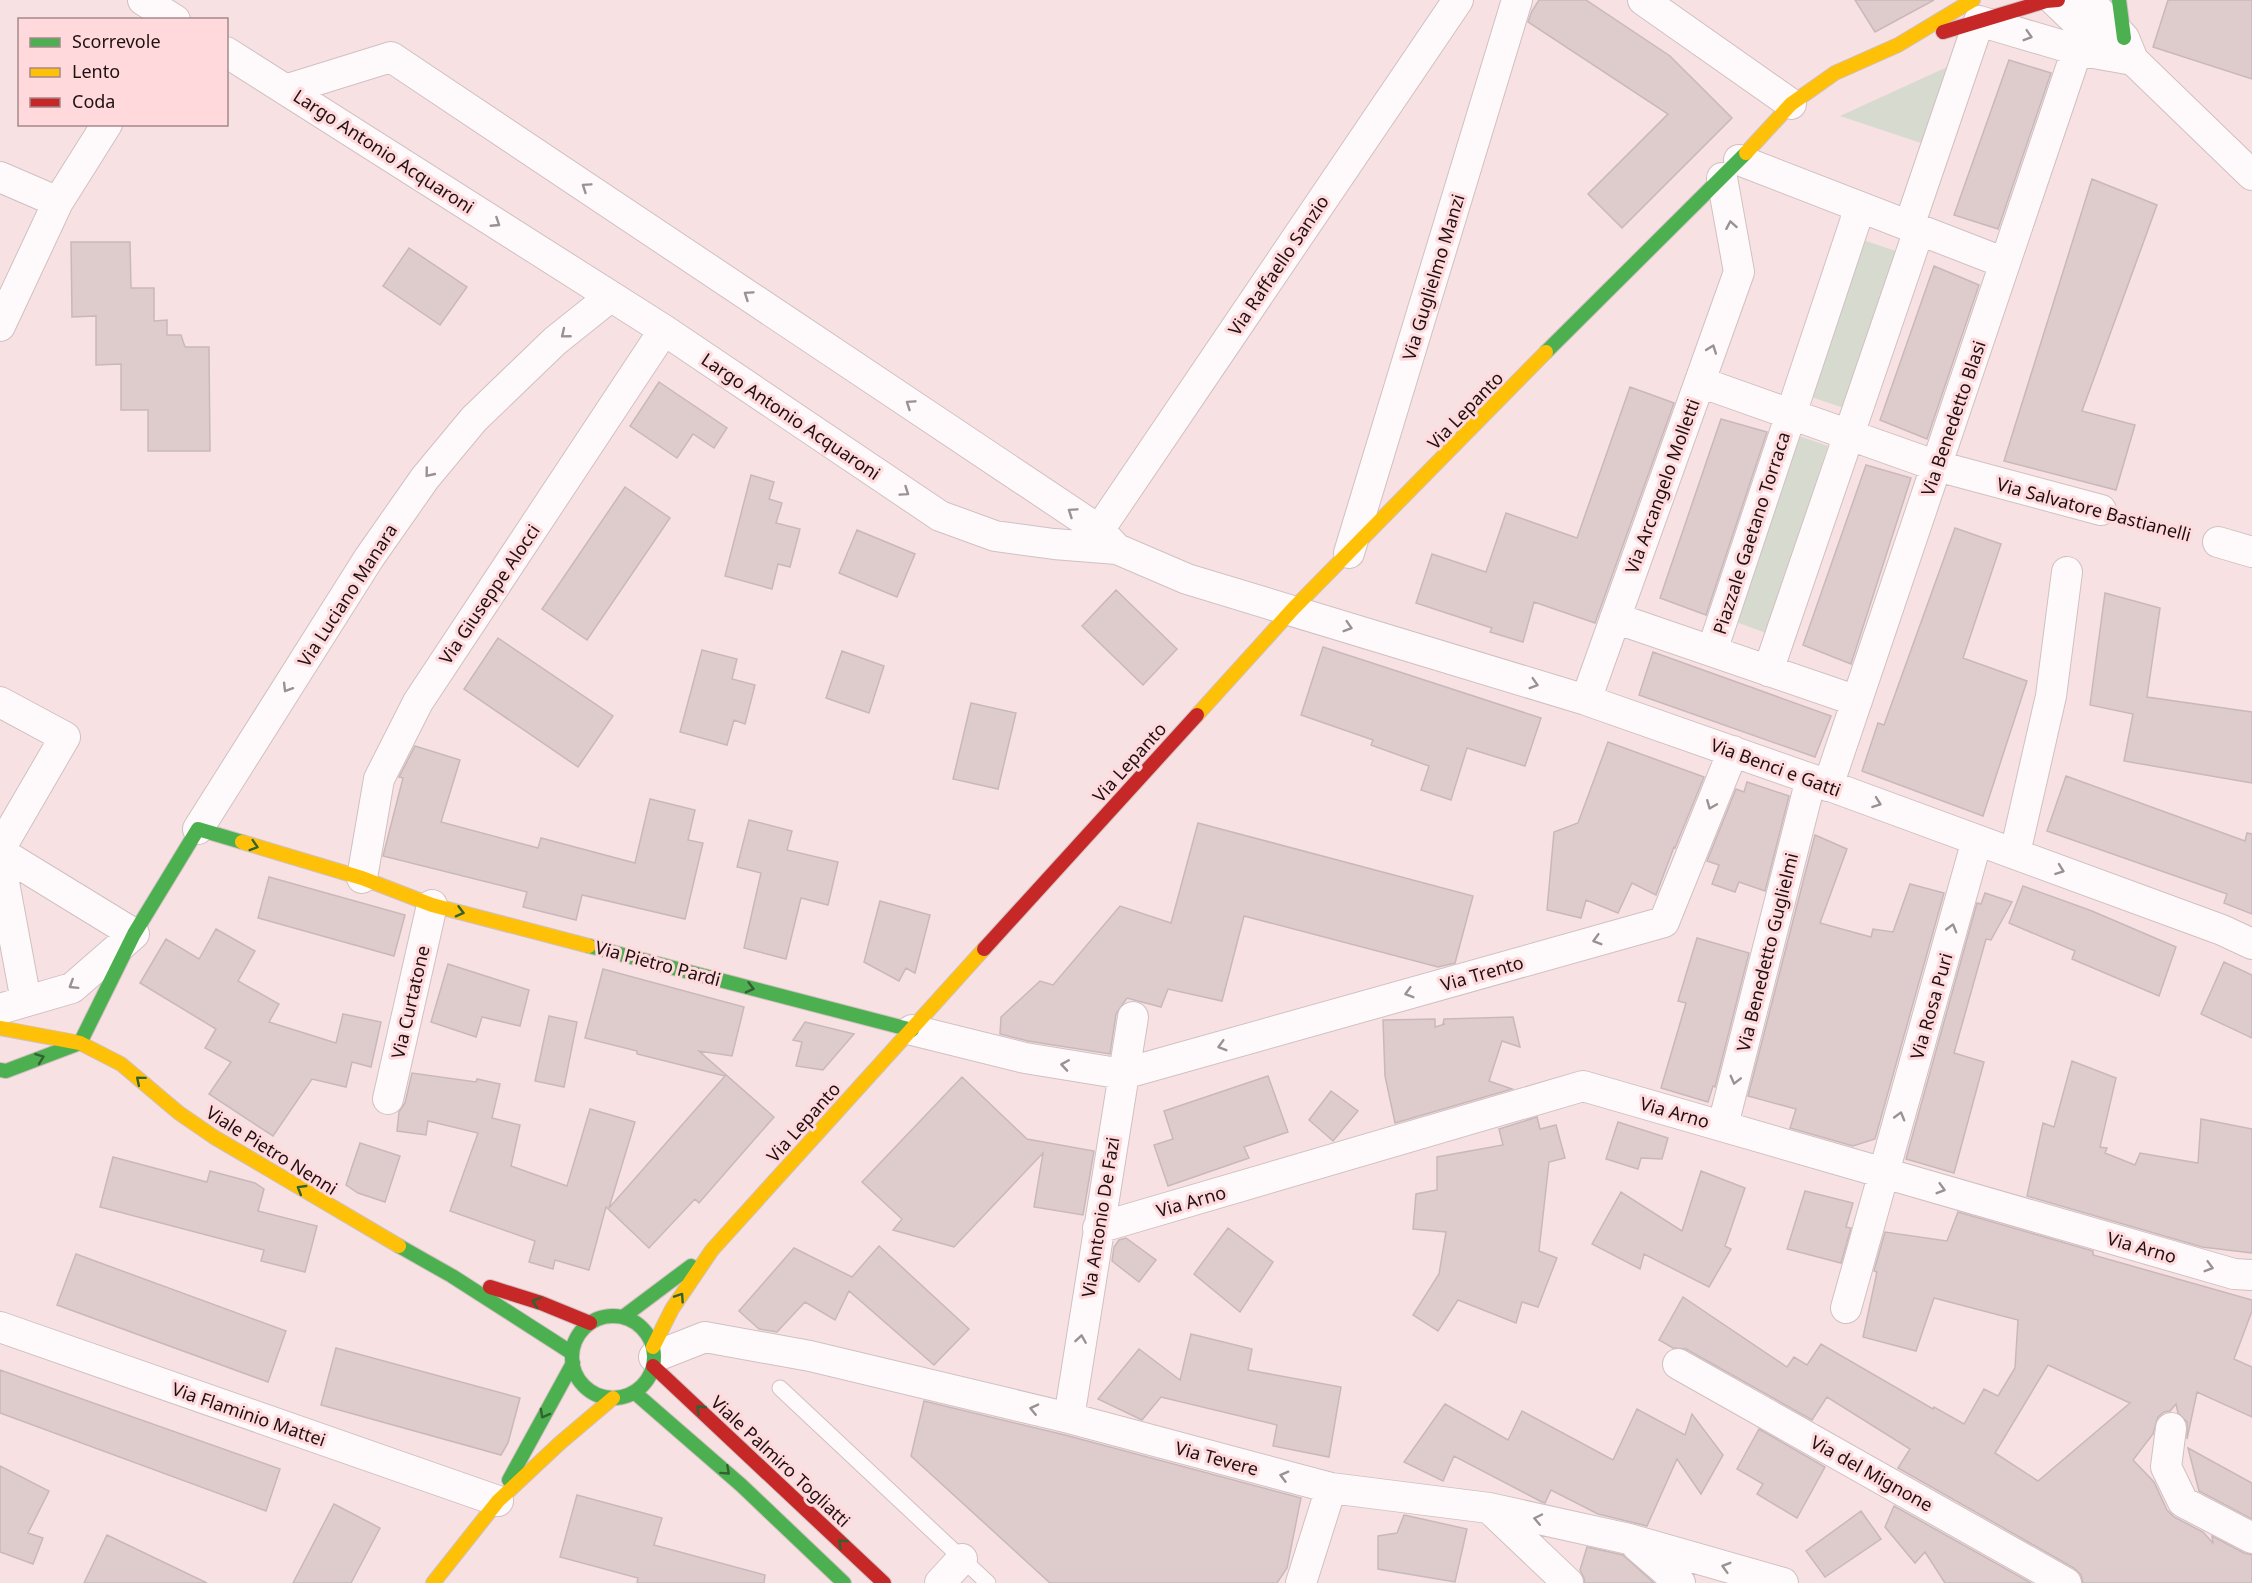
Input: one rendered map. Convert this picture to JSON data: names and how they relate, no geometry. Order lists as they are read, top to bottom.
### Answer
{
  "streets": {
    "street": [
      "Largo Antonio Acquaroni",
      "Via Raffaello Sanzio",
      "Via Guglielmo Manzi",
      "Via Lepanto",
      "Via Benedetto Blasi",
      "Via Arcangelo Molletti",
      "Via Salvatore Bastianelli",
      "Piazzale Gaetano Torraca",
      "Via Giuseppe Alocci",
      "Via Luciano Manara",
      "Via Benci e Gatti",
      "Via Benedetto Guglielmi",
      "Via Pietro Pardi",
      "Via Trento",
      "Via Curtatone",
      "Via Rosa Puri",
      "Via Arno",
      "Viale Pietro Nenni",
      "Via Antonio De Fazi",
      "Via Flaminio Mattei",
      "Via Tevere",
      "Viale Palmiro Togliatti",
      "Via del Mignone"
    ]
  },
  "crossings": [
    ["Largo Antonio Acquaroni", "Via Raffaello Sanzio"],
    ["Largo Antonio Acquaroni", "Via Lepanto"],
    ["Largo Antonio Acquaroni", "Via Giuseppe Alocci"],
    ["Largo Antonio Acquaroni", "Via Luciano Manara"],
    ["Largo Antonio Acquaroni", "Via Benci e Gatti"],
    ["Via Guglielmo Manzi", "Via Lepanto"],
    ["Via Lepanto", "Via Arcangelo Molletti"],
    ["Via Lepanto", "Via Benci e Gatti"],
    ["Via Lepanto", "Via Pietro Pardi"],
    ["Via Lepanto", "Viale Pietro Nenni"],
    ["Via Lepanto", "Via Tevere"],
    ["Via Lepanto", "Viale Palmiro Togliatti"],
    ["Via Benedetto Blasi", "Via Salvatore Bastianelli"],
    ["Via Benedetto Blasi", "Piazzale Gaetano Torraca"],
    ["Via Benedetto Blasi", "Via Benci e Gatti"],
    ["Via Benedetto Blasi", "Via Benedetto Guglielmi"],
    ["Via Arcangelo Molletti", "Piazzale Gaetano Torraca"],
    ["Via Arcangelo Molletti", "Via Benci e Gatti"],
    ["Via Salvatore Bastianelli", "Piazzale Gaetano Torraca"],
    ["Via Giuseppe Alocci", "Via Pietro Pardi"],
    ["Via Luciano Manara", "Via Pietro Pardi"],
    ["Via Luciano Manara", "Viale Pietro Nenni"],
    ["Via Benci e Gatti", "Via Benedetto Guglielmi"],
    ["Via Benci e Gatti", "Via Trento"],
    ["Via Benci e Gatti", "Via Rosa Puri"],
    ["Via Benedetto Guglielmi", "Via Arno"],
    ["Via Pietro Pardi", "Via Trento"],
    ["Via Pietro Pardi", "Via Curtatone"],
    ["Via Pietro Pardi", "Via Antonio De Fazi"],
    ["Via Trento", "Via Antonio De Fazi"],
    ["Via Rosa Puri", "Via Arno"],
    ["Via Arno", "Via Antonio De Fazi"],
    ["Viale Pietro Nenni", "Via Tevere"],
    ["Viale Pietro Nenni", "Viale Palmiro Togliatti"],
    ["Via Antonio De Fazi", "Via Tevere"],
    ["Via Tevere", "Viale Palmiro Togliatti"]
  ],
  "one_way": [
    "Via Luciano Manara",
    "Via Benci e Gatti",
    "Via Benedetto Guglielmi",
    "Via Trento",
    "Via Rosa Puri",
    "Viale Pietro Nenni",
    "Via Antonio De Fazi",
    "Via Tevere"
  ],
  "legend": ["Scorrevole", "Lento", "Coda"]
}
